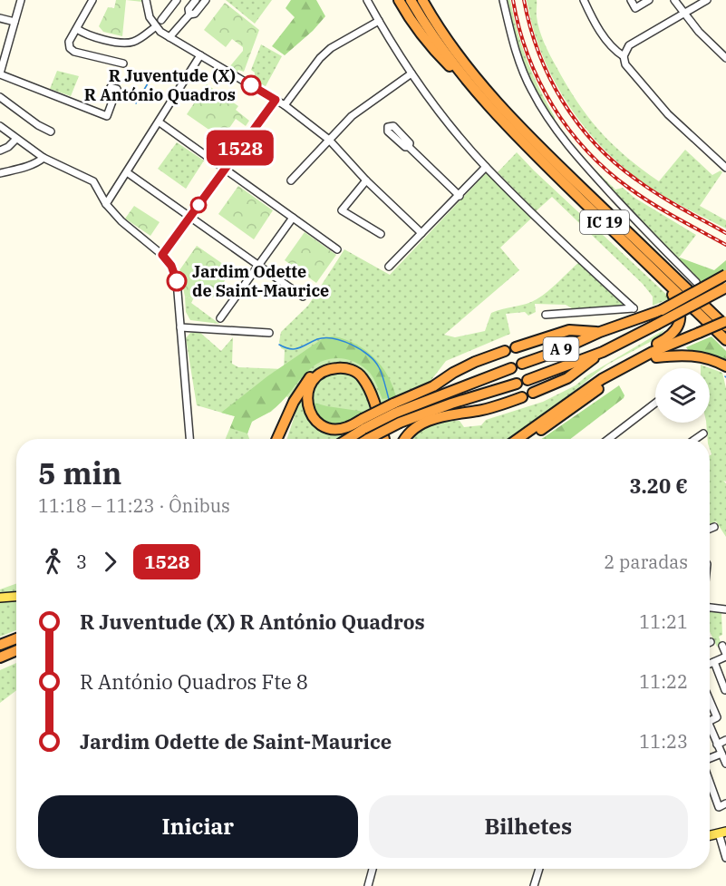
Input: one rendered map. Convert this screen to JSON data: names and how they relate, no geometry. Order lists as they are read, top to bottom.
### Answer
{
  "streets": {
    "highway": ["IC 19", "A 9"]
  },
  "places": ["R Juventude (X) R António Quadros", "Jardim Odette de Saint-Maurice"],
  "lines": ["bus line 1528"],
  "page": {
    "on_map": "1528",
    "heading": ["5 min", "11:18 – 11:23 · Ônibus", "3.20 €"],
    "legs": ["3", "1528", "2 paradas"],
    "list": [
      {
        "name": "R Juventude (X) R António Quadros",
        "value": "11:21"
      },
      {
        "name": "R António Quadros Fte 8",
        "value": "11:22"
      },
      {
        "name": "Jardim Odette de Saint-Maurice",
        "value": "11:23"
      }
    ],
    "buttons": ["Iniciar", "Bilhetes"]
  }
}
